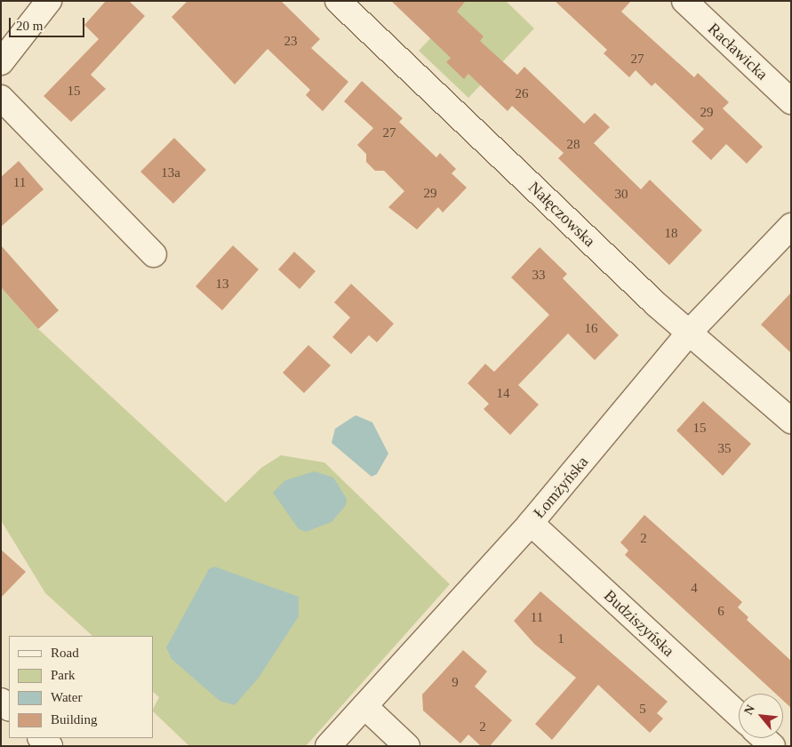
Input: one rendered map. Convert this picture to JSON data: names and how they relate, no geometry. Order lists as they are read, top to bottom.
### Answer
{
  "streets": {
    "street": [
      "Racławicka",
      "Nałęczowska",
      "Łomżyńska",
      "Budziszyńska"
    ]
  },
  "crossings": [
    ["Nałęczowska", "Łomżyńska"],
    ["Łomżyńska", "Budziszyńska"]
  ],
  "house_numbers": [
    "23",
    "27",
    "15",
    "26",
    "29",
    "27",
    "28",
    "13a",
    "11",
    "29",
    "30",
    "18",
    "33",
    "13",
    "16",
    "14",
    "15",
    "35",
    "2",
    "4",
    "6",
    "11",
    "1",
    "9",
    "5",
    "2"
  ],
  "legend": [
    "Road",
    "Park",
    "Water",
    "Building"
  ],
  "scale_bar": "20 m",
  "north": "top left"
}
